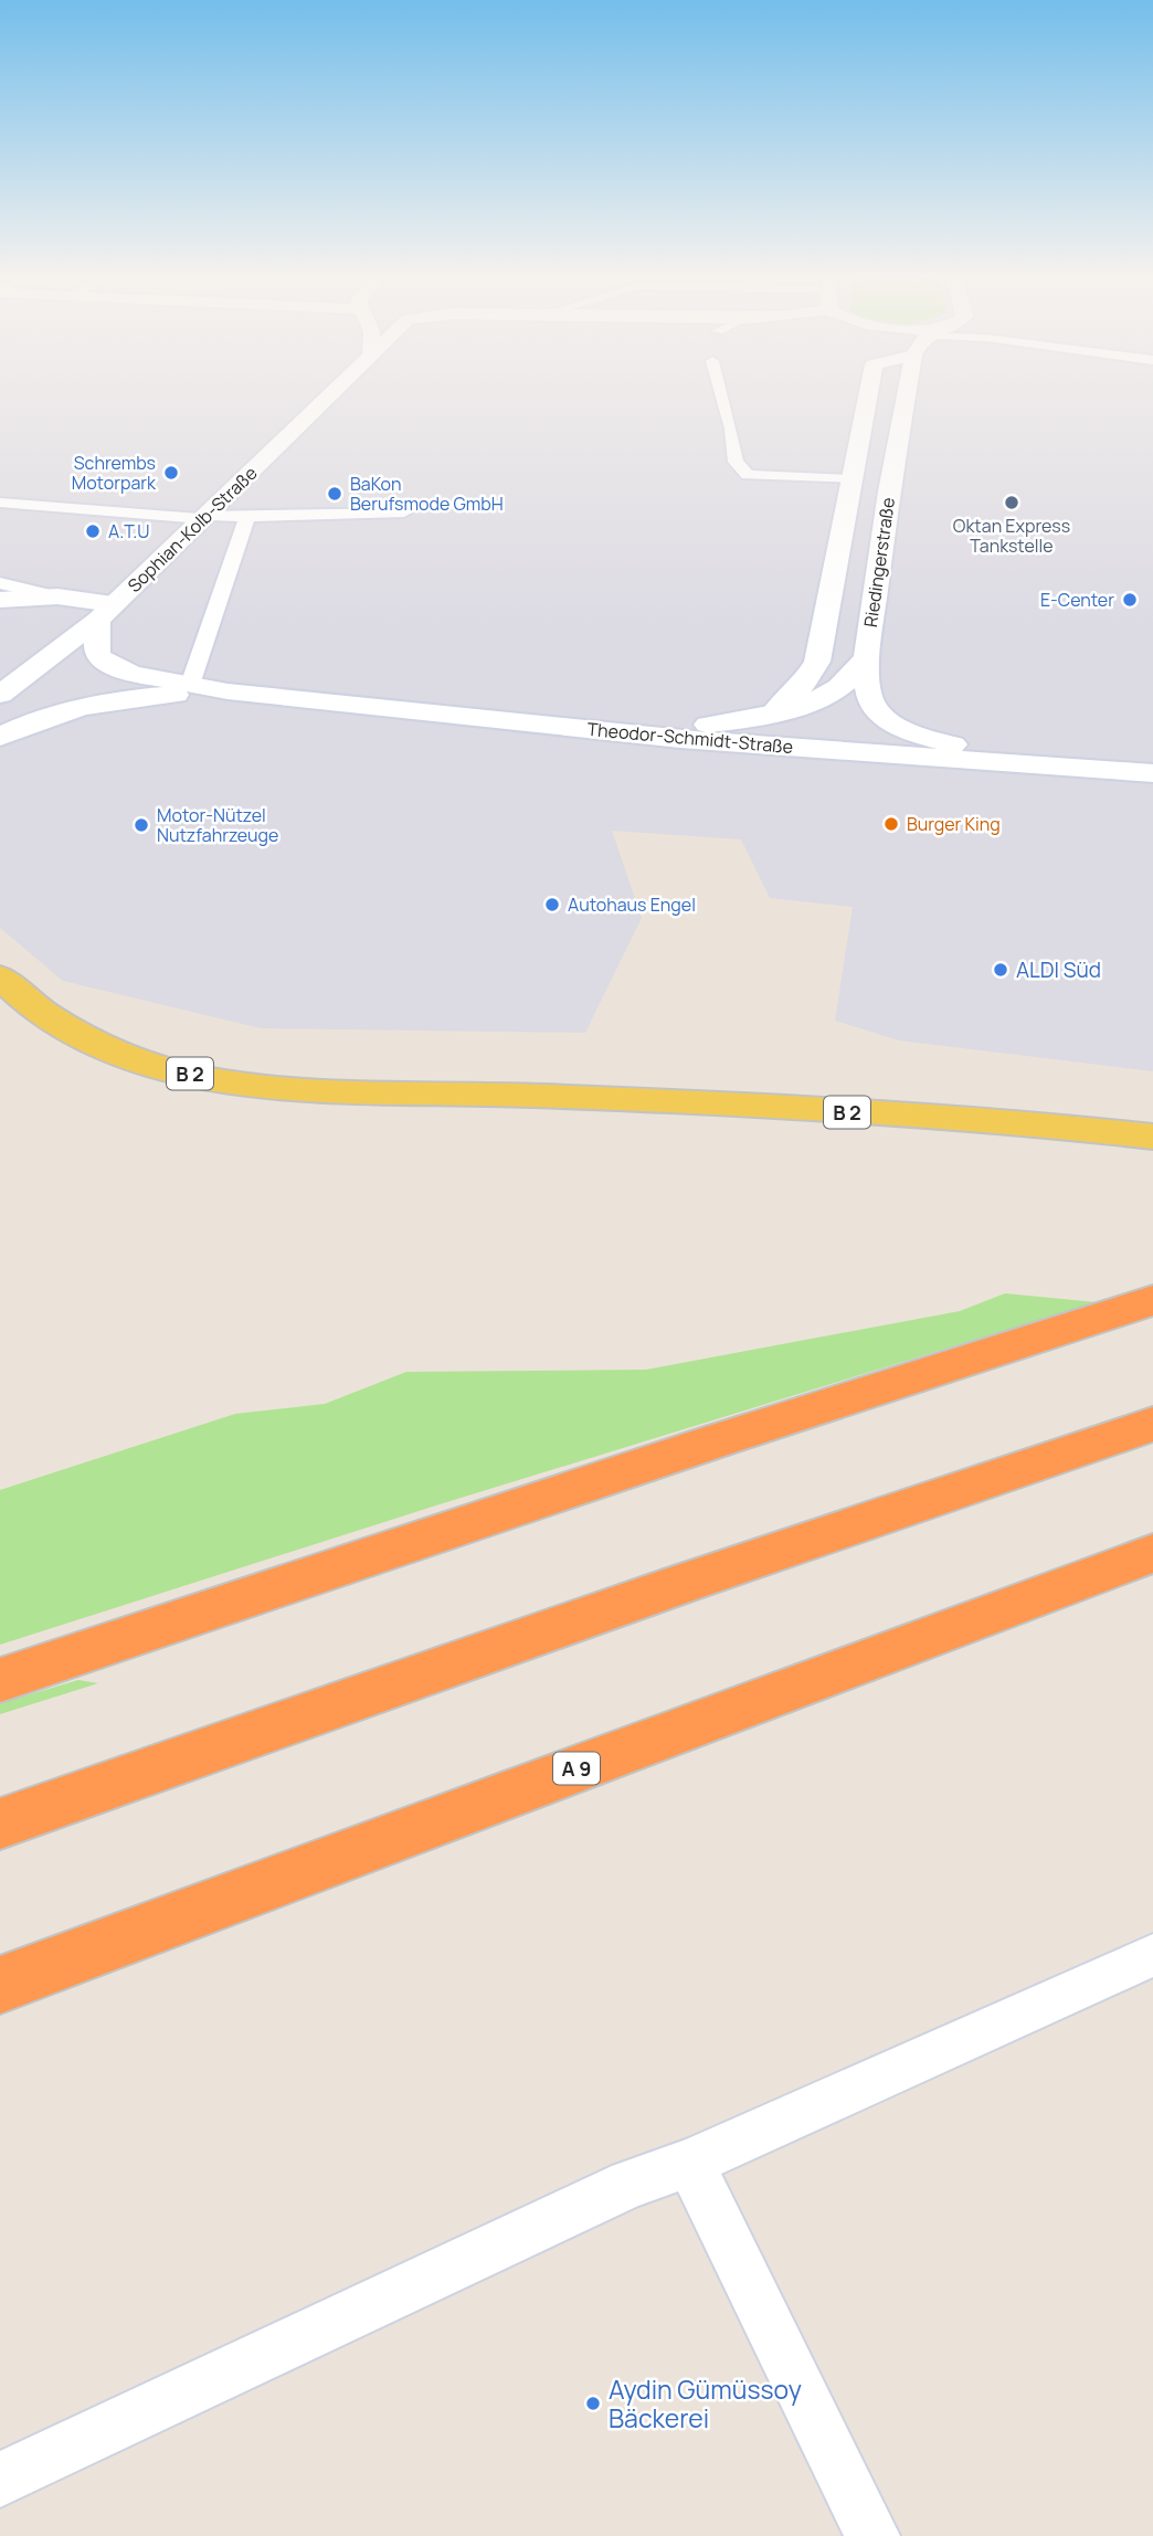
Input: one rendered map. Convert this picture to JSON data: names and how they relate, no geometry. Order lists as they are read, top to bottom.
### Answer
{
  "streets": {
    "highway": ["A 9"],
    "main road": [
      "Sophian-Kolb-Straße",
      "Riedingerstraße",
      "Theodor-Schmidt-Straße",
      "B 2"
    ]
  },
  "crossings": [
    ["Riedingerstraße", "Theodor-Schmidt-Straße"]
  ],
  "places": [
    "Schrembs Motorpark",
    "BaKon Berufsmode GmbH",
    "Oktan Express Tankstelle",
    "A.T.U",
    "E-Center",
    "Burger King",
    "Motor-Nützel Nutzfahrzeuge",
    "Autohaus Engel",
    "ALDI Süd",
    "Aydin Gümüssoy Bäckerei"
  ]
}
